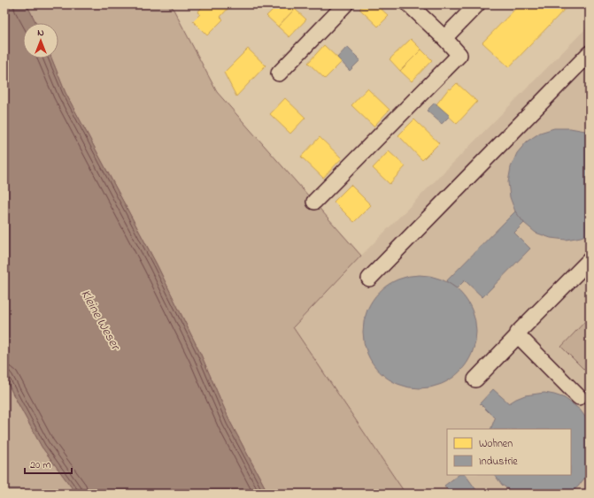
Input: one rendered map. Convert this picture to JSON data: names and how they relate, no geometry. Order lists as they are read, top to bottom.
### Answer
{
  "water": ["Kleine Weser"],
  "legend": ["Wohnen", "Industrie"],
  "scale_bar": "20 m",
  "north": "top"
}
